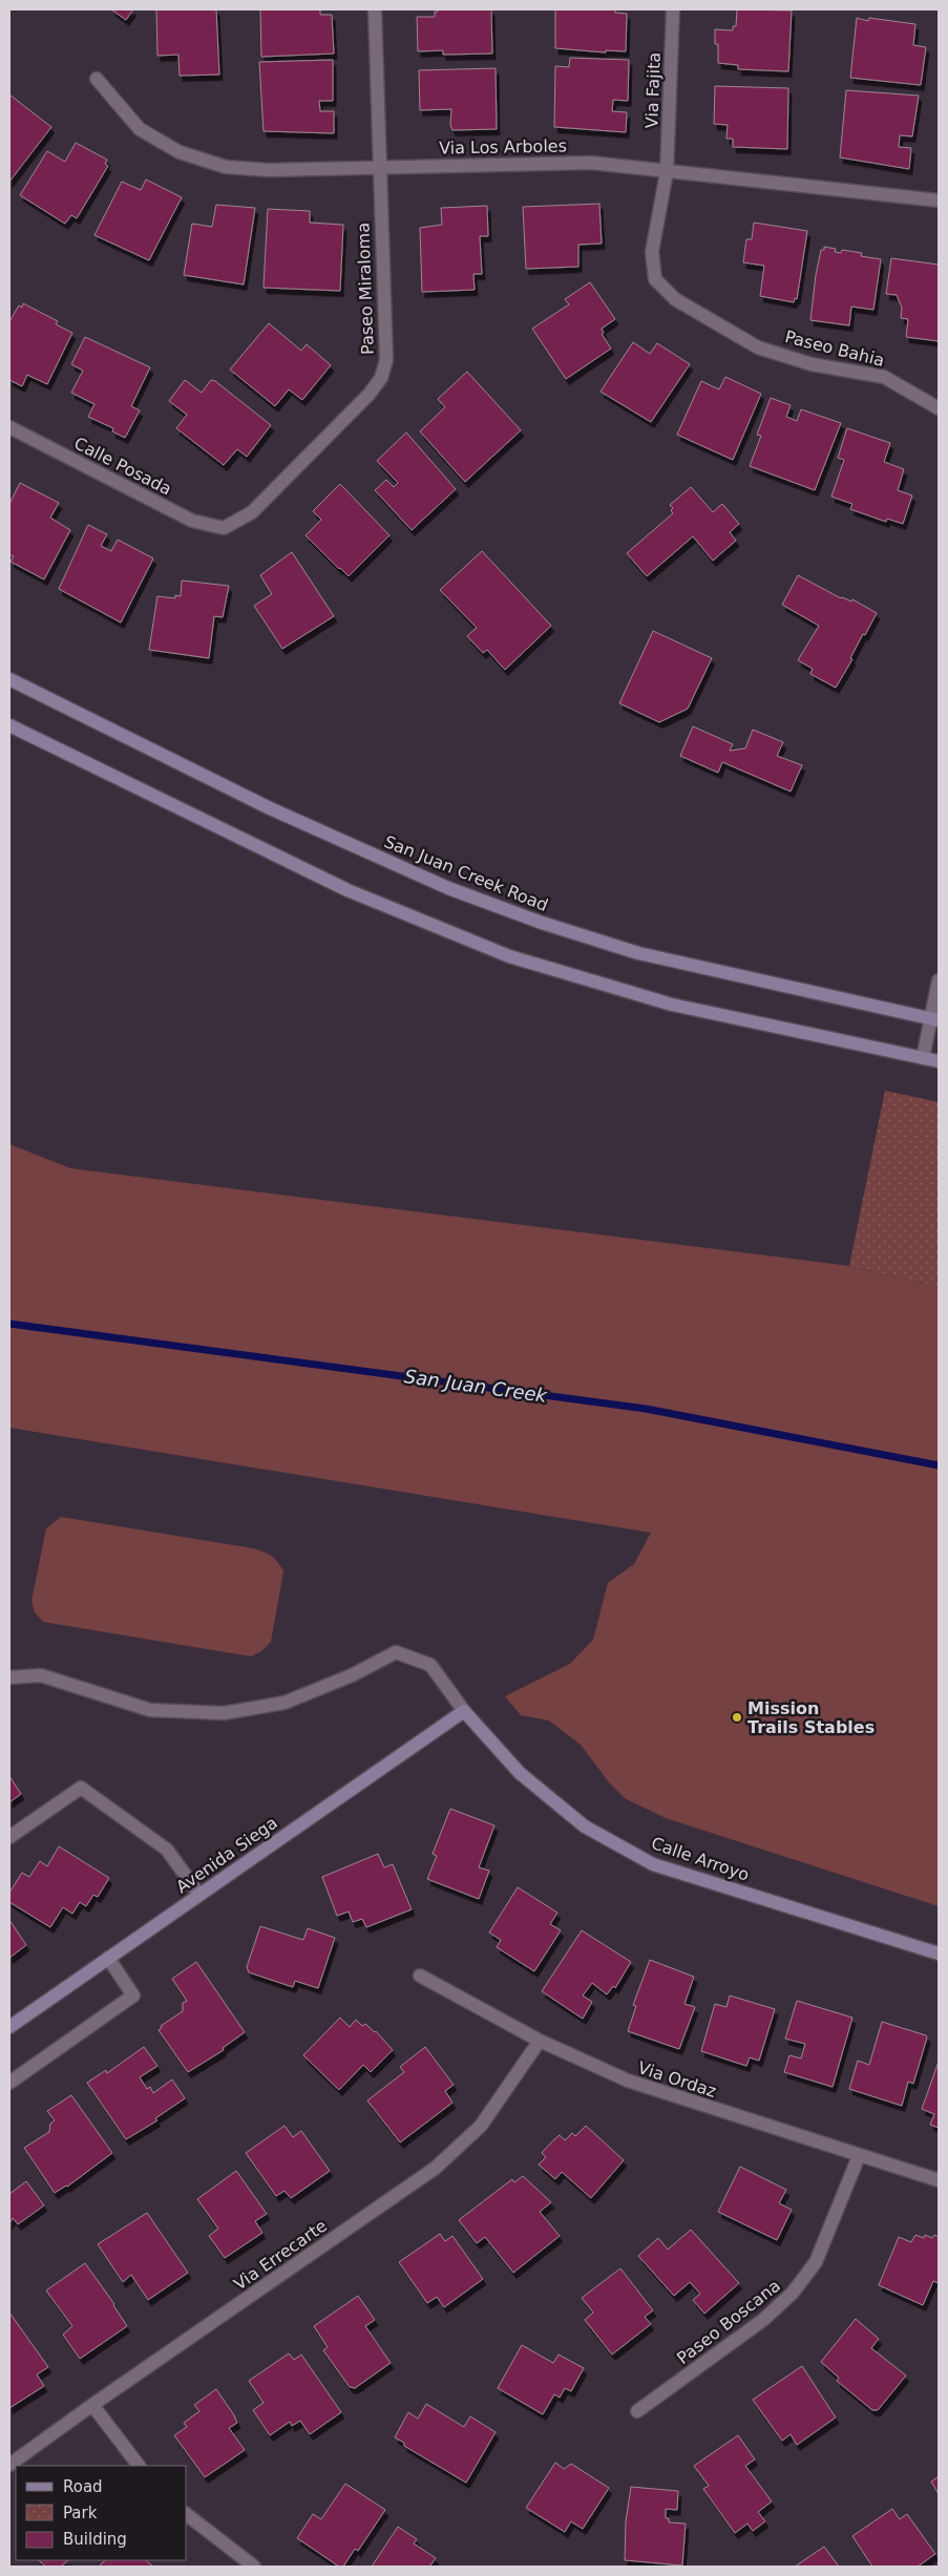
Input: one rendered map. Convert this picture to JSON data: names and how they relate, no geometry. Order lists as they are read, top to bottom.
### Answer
{
  "streets": {
    "street": [
      "Via Fajita",
      "Via Los Arboles",
      "Paseo Miraloma",
      "Paseo Bahia",
      "Calle Posada",
      "San Juan Creek Road",
      "Avenida Siega",
      "Calle Arroyo",
      "Via Ordaz",
      "Via Errecarte",
      "Paseo Boscana"
    ]
  },
  "crossings": [
    ["Via Fajita", "Via Los Arboles"],
    ["Via Fajita", "Paseo Bahia"],
    ["Via Los Arboles", "Paseo Miraloma"],
    ["Via Los Arboles", "Paseo Bahia"],
    ["Paseo Miraloma", "Calle Posada"],
    ["Avenida Siega", "Calle Arroyo"],
    ["Via Ordaz", "Via Errecarte"],
    ["Via Ordaz", "Paseo Boscana"]
  ],
  "water": ["San Juan Creek"],
  "places": ["Mission Trails Stables"],
  "legend": ["Road", "Park", "Building"]
}
